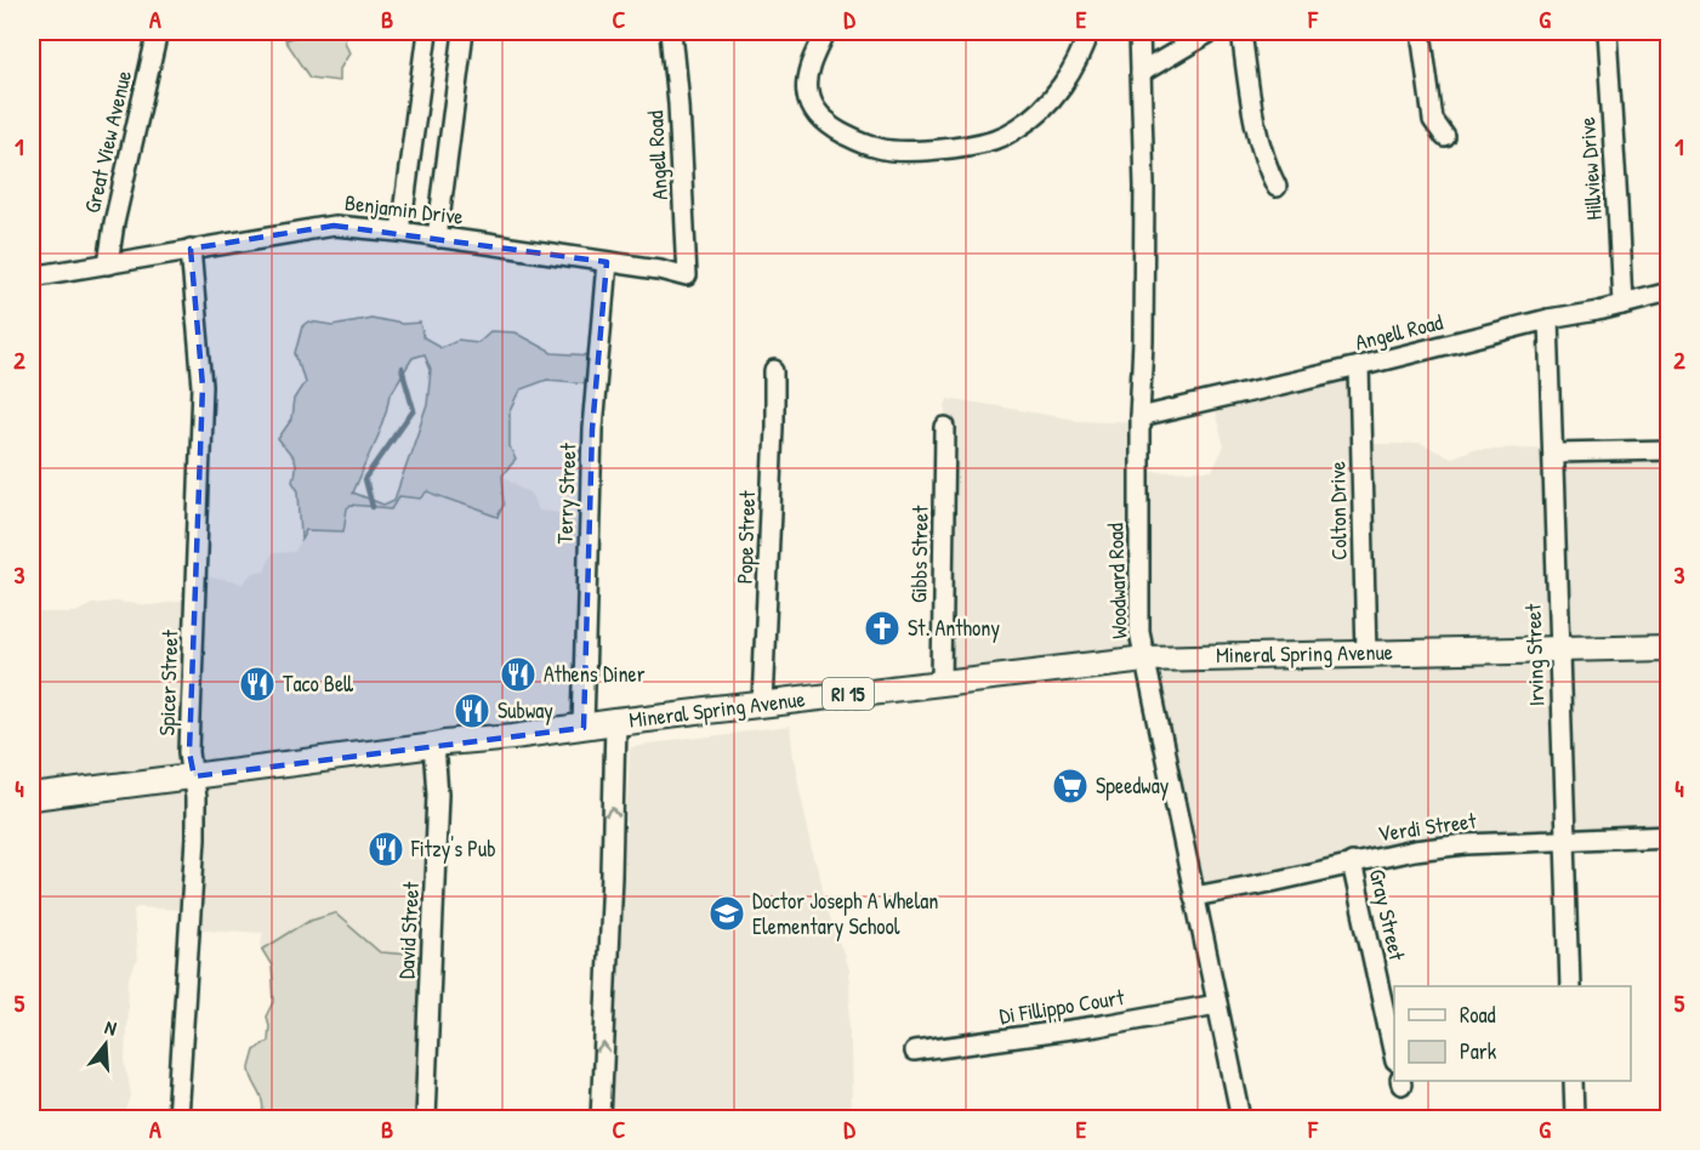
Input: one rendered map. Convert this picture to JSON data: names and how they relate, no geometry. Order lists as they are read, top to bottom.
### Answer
{
  "streets": {
    "main road": ["Mineral Spring Avenue", "RI 15"],
    "street": [
      "Great View Avenue",
      "Angell Road",
      "Hillview Drive",
      "Benjamin Drive",
      "Terry Street",
      "Colton Drive",
      "Pope Street",
      "Gibbs Street",
      "Woodward Road",
      "Irving Street",
      "Spicer Street",
      "Verdi Street",
      "Gray Street",
      "David Street",
      "Di Fillippo Court"
    ]
  },
  "crossings": [
    ["Great View Avenue", "Benjamin Drive"],
    ["Angell Road", "Hillview Drive"],
    ["Angell Road", "Benjamin Drive"],
    ["Angell Road", "Colton Drive"],
    ["Angell Road", "Woodward Road"],
    ["Angell Road", "Irving Street"],
    ["Benjamin Drive", "Terry Street"],
    ["Benjamin Drive", "Spicer Street"],
    ["Terry Street", "Mineral Spring Avenue"],
    ["Colton Drive", "Mineral Spring Avenue"],
    ["Pope Street", "Mineral Spring Avenue"],
    ["Gibbs Street", "Mineral Spring Avenue"],
    ["Woodward Road", "Mineral Spring Avenue"],
    ["Woodward Road", "Verdi Street"],
    ["Woodward Road", "Di Fillippo Court"],
    ["Mineral Spring Avenue", "Irving Street"],
    ["Mineral Spring Avenue", "Spicer Street"],
    ["Mineral Spring Avenue", "David Street"],
    ["Irving Street", "Verdi Street"],
    ["Verdi Street", "Gray Street"]
  ],
  "places": {
    "church": ["St. Anthony"],
    "restaurant": [
      "Athens Diner",
      "Taco Bell",
      "Subway",
      "Fitzy's Pub"
    ],
    "supermarket": ["Speedway"],
    "school or university": ["Doctor Joseph A Whelan Elementary School"]
  },
  "legend": ["Road", "Park"],
  "north": "top",
  "grid": {
    "columns": [
      "A",
      "B",
      "C",
      "D",
      "E",
      "F",
      "G"
    ],
    "rows": [
      "1",
      "2",
      "3",
      "4",
      "5"
    ]
  }
}
